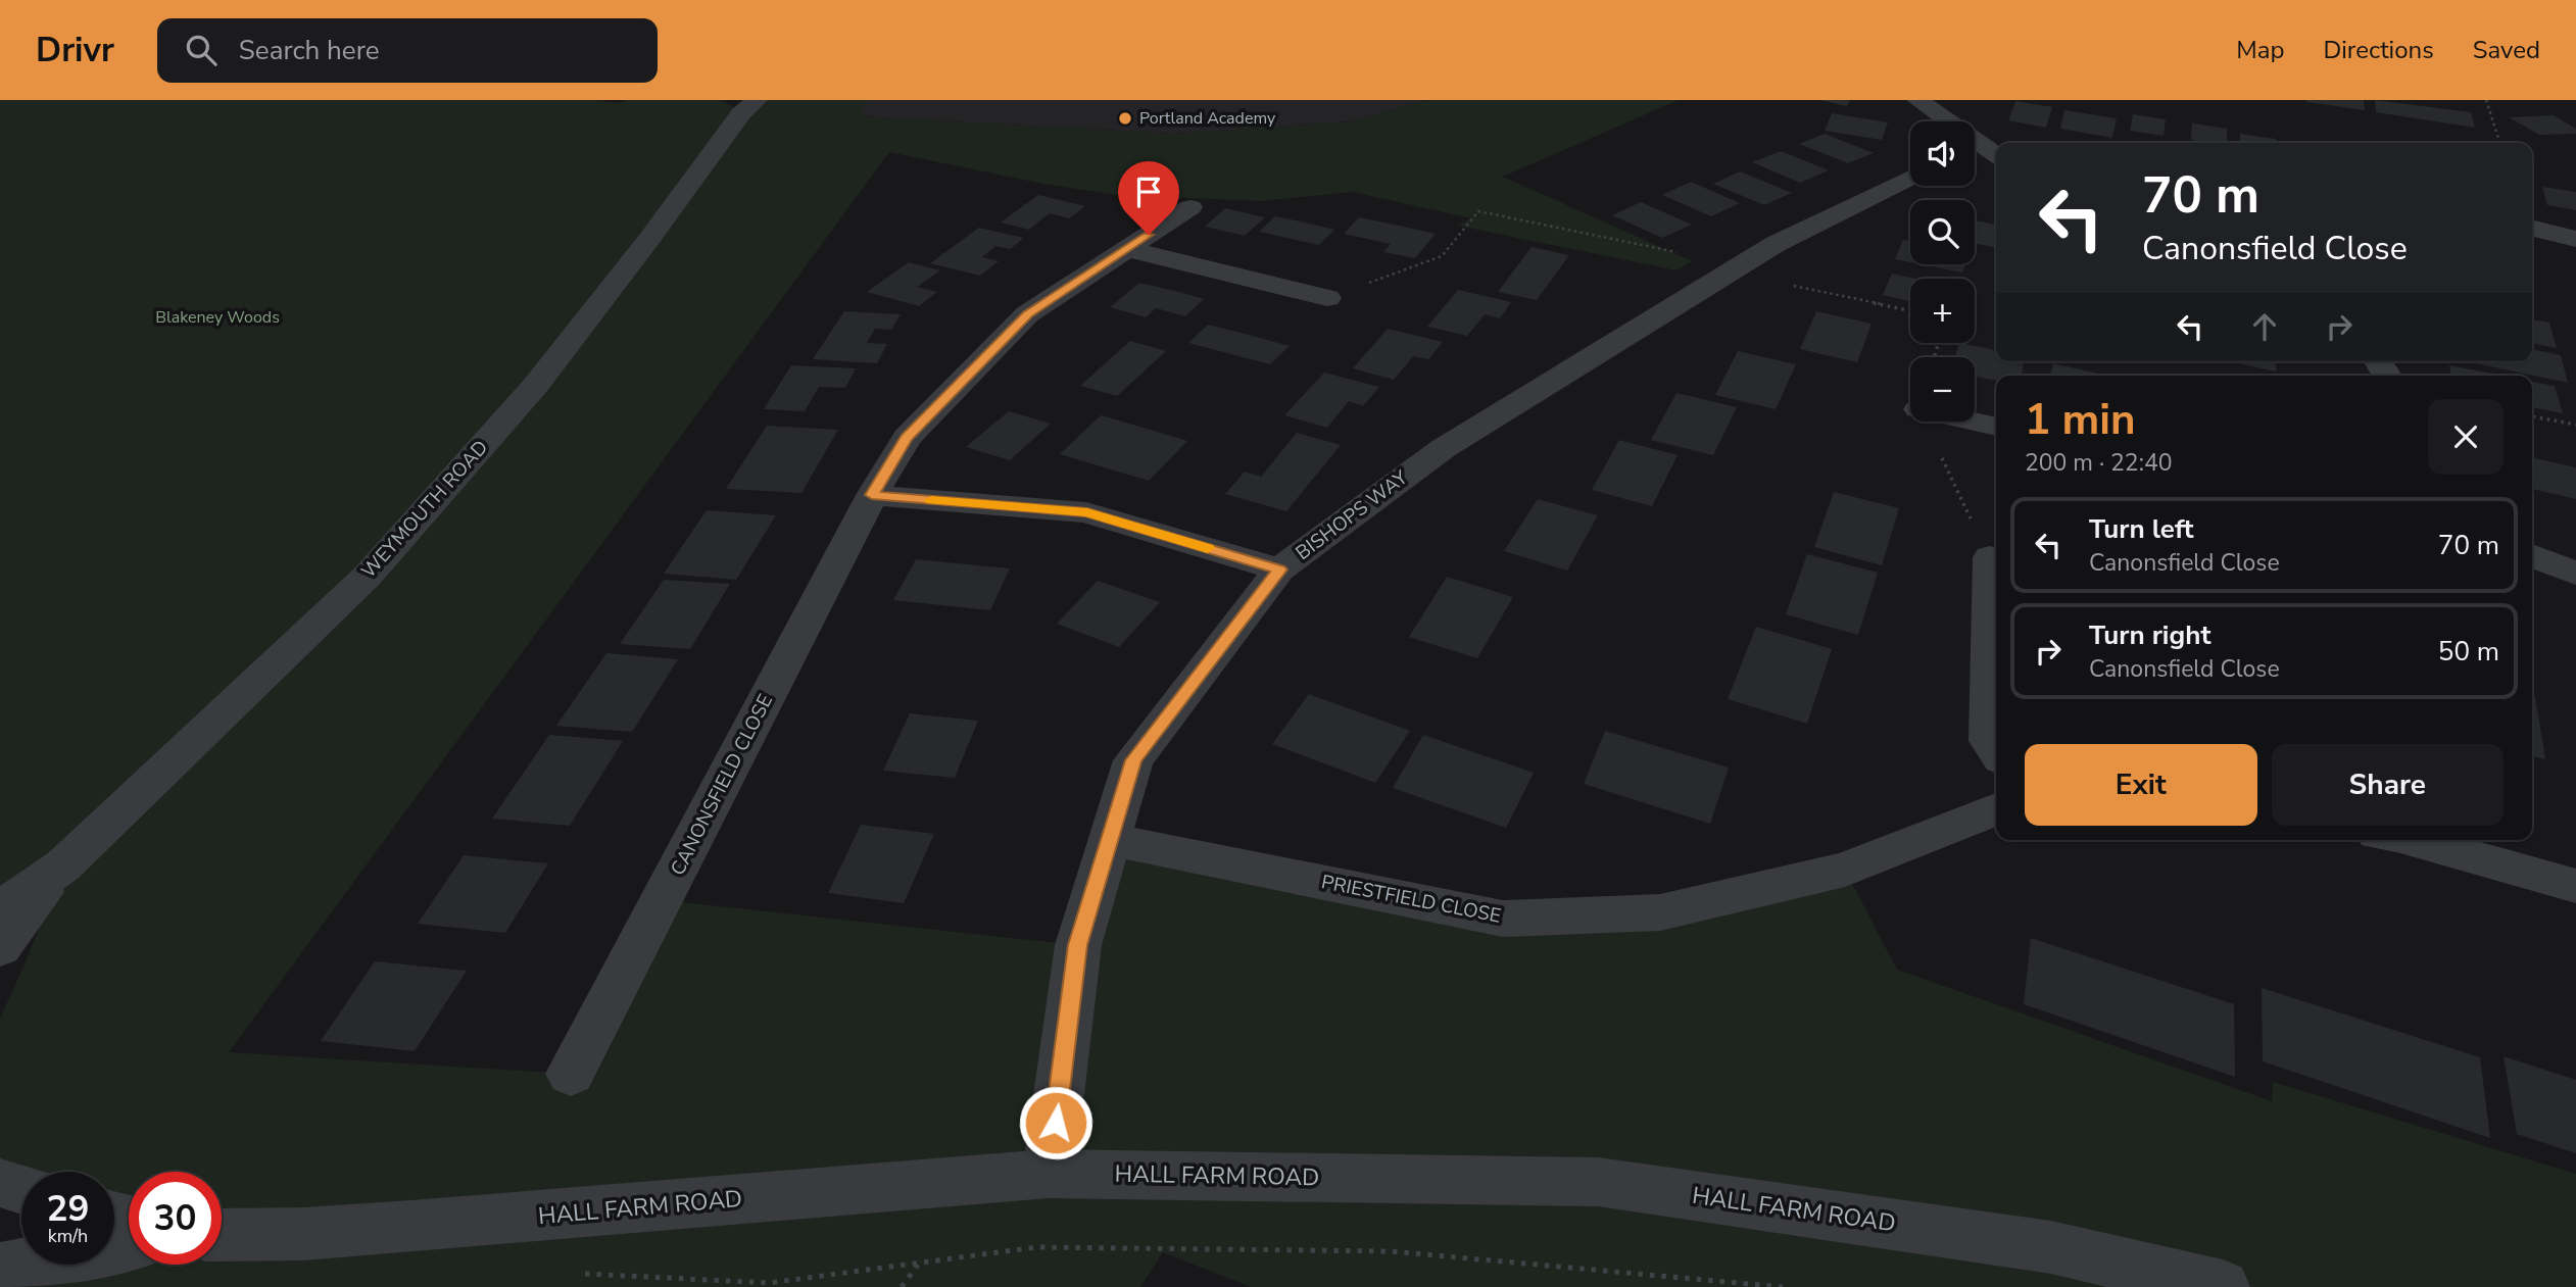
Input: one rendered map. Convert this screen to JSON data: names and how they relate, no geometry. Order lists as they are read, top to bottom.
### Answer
{
  "streets": {
    "street": [
      "WEYMOUTH ROAD",
      "BISHOPS WAY",
      "CANONSFIELD CLOSE",
      "PRIESTFIELD CLOSE",
      "HALL FARM ROAD"
    ]
  },
  "crossings": [
    ["BISHOPS WAY", "PRIESTFIELD CLOSE"],
    ["BISHOPS WAY", "HALL FARM ROAD"]
  ],
  "parks": ["Blakeney Woods"],
  "places": ["Portland Academy"],
  "page": {
    "header": "Drivr",
    "search": "Search here",
    "nav": ["Map", "Directions", "Saved"],
    "map_buttons": ["+", "−"],
    "turn": ["70 m", "Canonsfield Close"],
    "heading": ["1 min", "200 m · 22:40"],
    "list": [
      {
        "name": "Turn left",
        "note": "Canonsfield Close",
        "value": "70 m"
      },
      {
        "name": "Turn right",
        "note": "Canonsfield Close",
        "value": "50 m"
      }
    ],
    "buttons": ["Exit", "Share"],
    "speed": "29 km/h",
    "limit": "30"
  }
}
